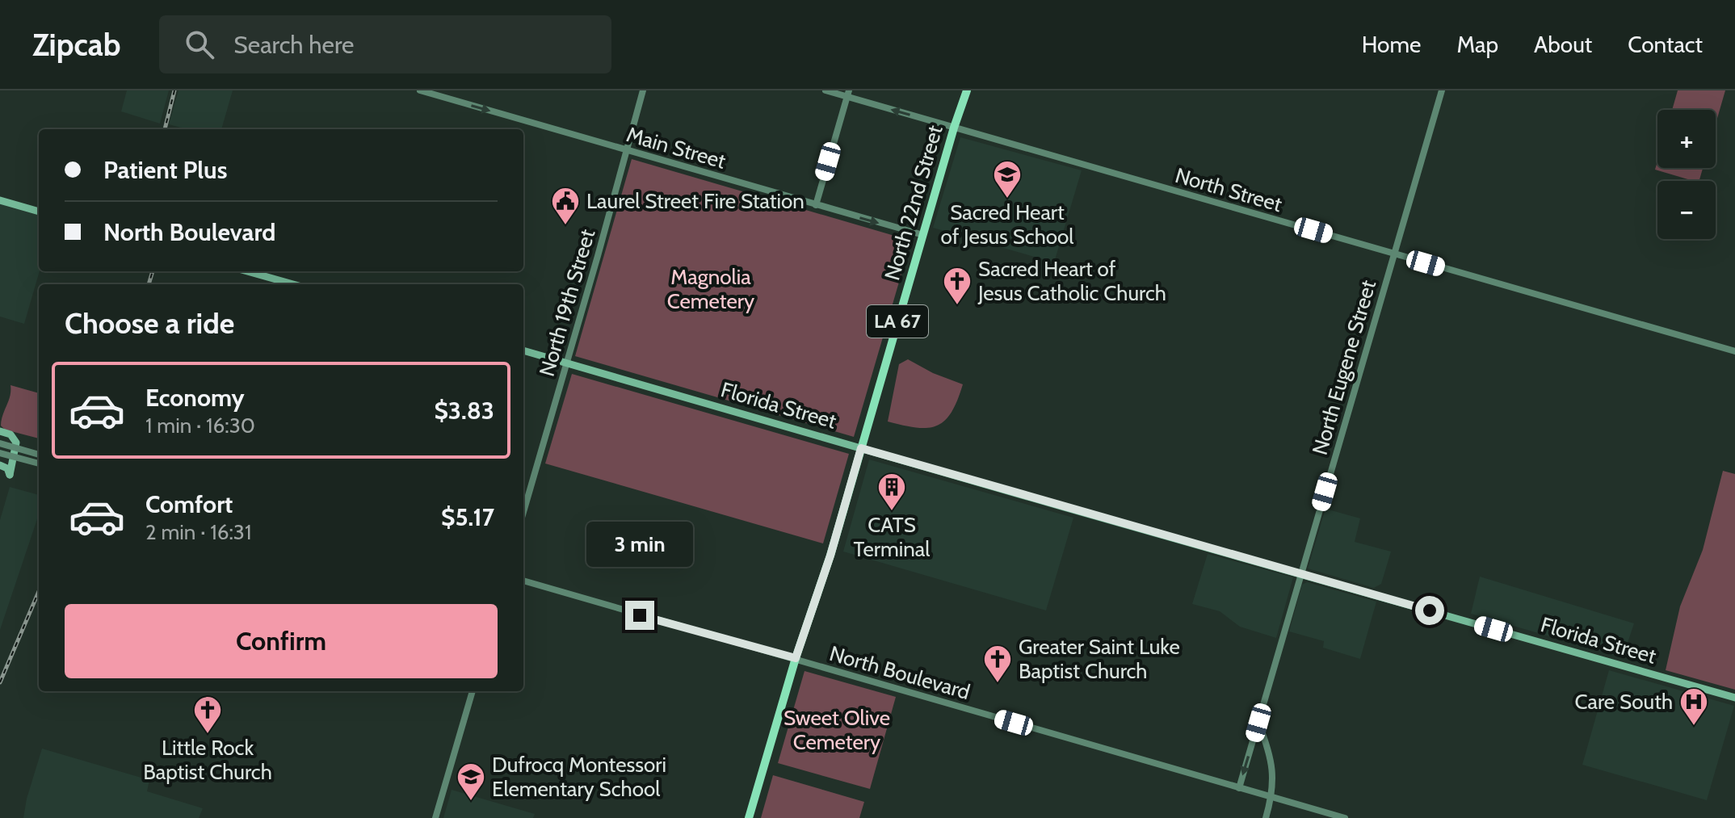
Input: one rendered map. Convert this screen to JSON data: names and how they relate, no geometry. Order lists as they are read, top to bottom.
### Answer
{
  "streets": {
    "main road": ["North 22nd Street", "LA 67", "Florida Street"],
    "street": [
      "Main Street",
      "North Street",
      "North 19th Street",
      "North Eugene Street",
      "North Boulevard"
    ]
  },
  "crossings": [
    ["Main Street", "North 22nd Street"],
    ["Main Street", "North 19th Street"],
    ["North Street", "North 22nd Street"],
    ["North Street", "North Eugene Street"],
    ["North 22nd Street", "LA 67"],
    ["North 22nd Street", "Florida Street"],
    ["North 22nd Street", "North Boulevard"],
    ["North 19th Street", "Florida Street"],
    ["LA 67", "North Boulevard"],
    ["North Eugene Street", "Florida Street"],
    ["North Eugene Street", "North Boulevard"]
  ],
  "one_way": ["Main Street"],
  "parks": ["Magnolia Cemetery", "Sweet Olive Cemetery"],
  "places": {
    "school or university": ["Sacred Heart of Jesus School", "Dufrocq Montessori Elementary School"],
    "public building": ["Laurel Street Fire Station"],
    "church": ["Sacred Heart of Jesus Catholic Church", "Greater Saint Luke Baptist Church", "Little Rock Baptist Church"],
    "building": ["CATS Terminal"],
    "hospital": ["Care South"]
  },
  "page": {
    "header": "Zipcab",
    "search": "Search here",
    "nav": [
      "Home",
      "Map",
      "About",
      "Contact"
    ],
    "map_buttons": ["+", "−"],
    "banner": ["Patient Plus", "North Boulevard"],
    "heading": "Choose a ride",
    "list": [
      {
        "name": "Economy",
        "note": "1 min · 16:30",
        "value": "$3.83"
      },
      {
        "name": "Comfort",
        "note": "2 min · 16:31",
        "value": "$5.17"
      }
    ],
    "bubble": "3 min",
    "buttons": "Confirm"
  }
}
